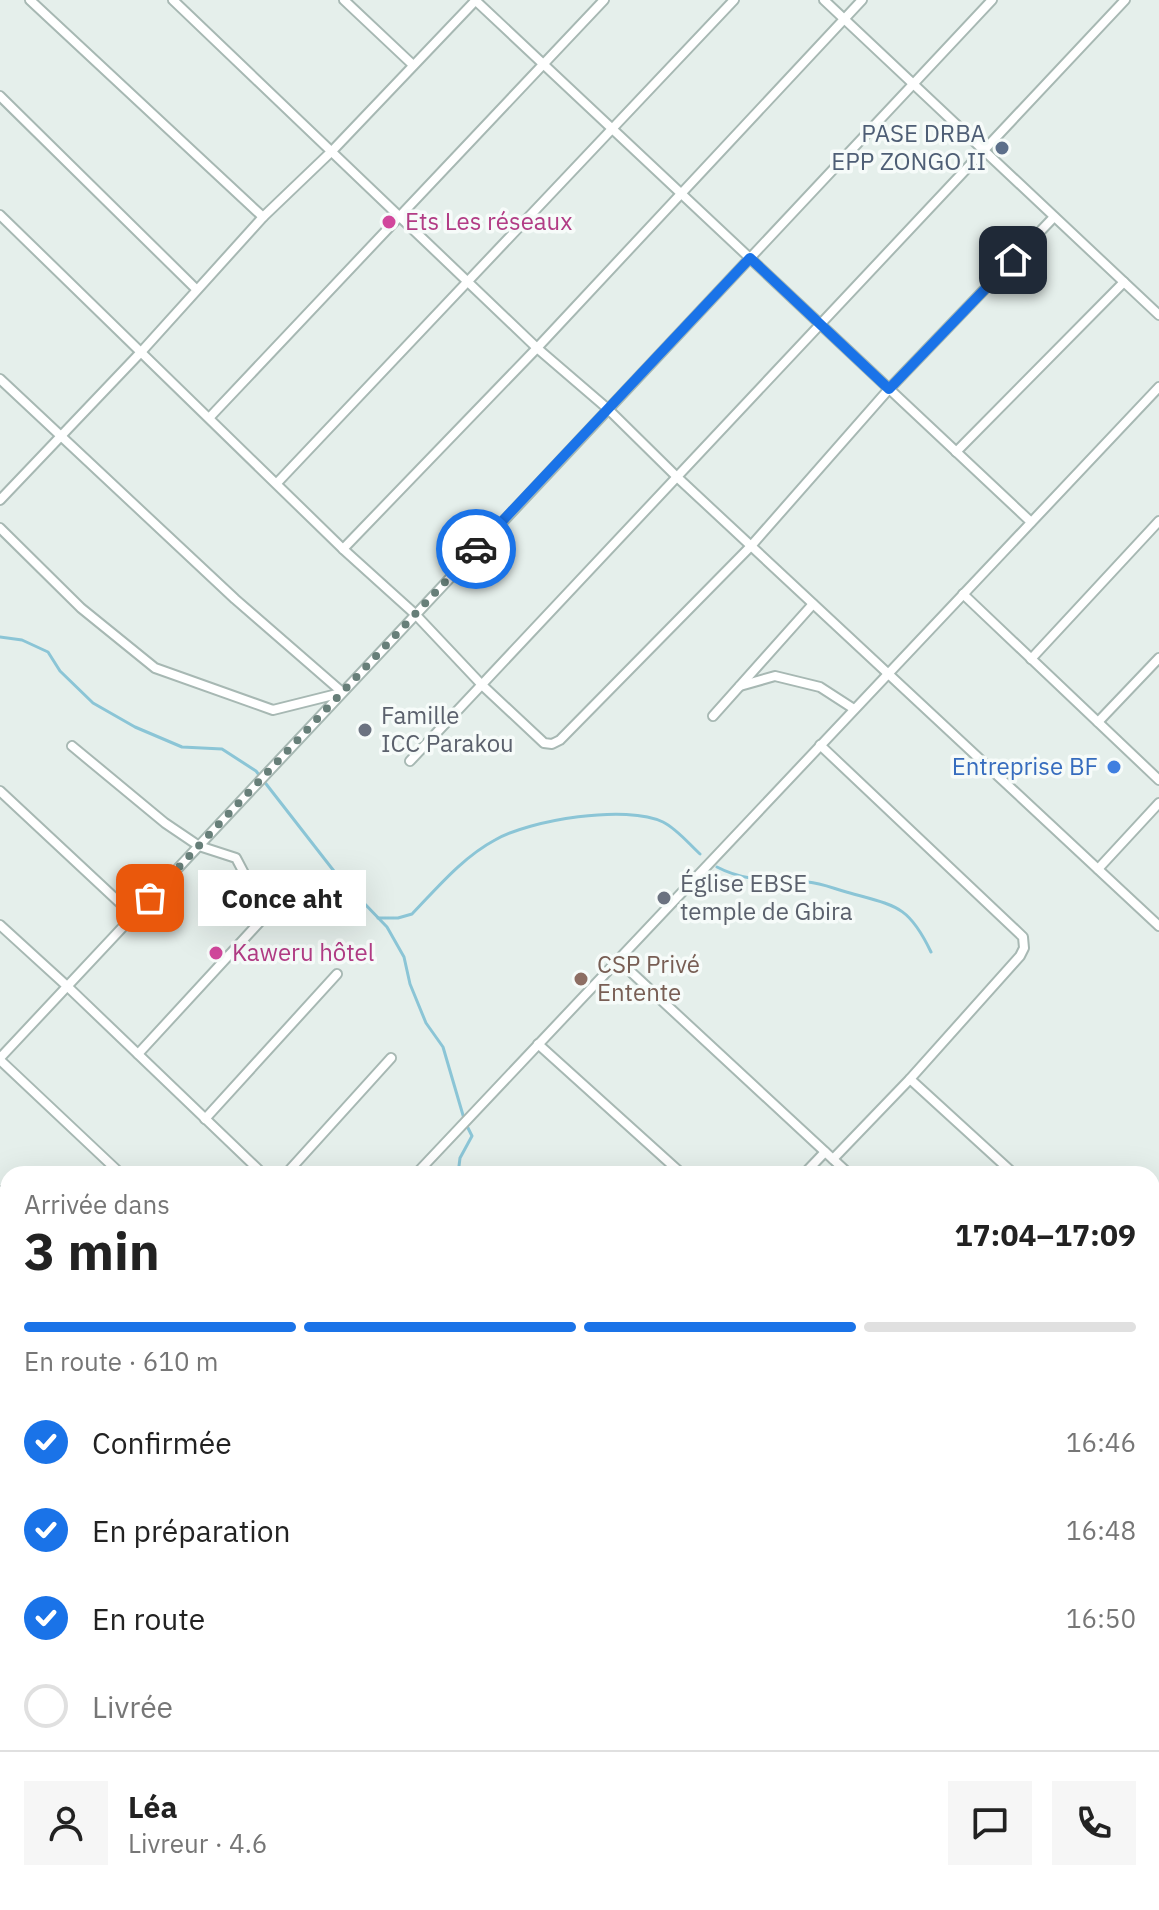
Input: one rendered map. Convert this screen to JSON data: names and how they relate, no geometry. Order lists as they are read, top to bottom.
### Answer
{
  "places": [
    "PASE DRBA EPP ZONGO II",
    "Ets Les réseaux",
    "Famille ICC Parakou",
    "Entreprise BF",
    "Conce aht",
    "Église EBSE temple de Gbira",
    "Kaweru hôtel",
    "CSP Privé Entente"
  ],
  "page": {
    "bubble": "Conce aht",
    "heading": ["3 min", "Arrivée dans", "17:04–17:09"],
    "panel": ["Léa", "Livreur · 4.6"],
    "bar": "En route · 610 m",
    "list": [
      ["Confirmée", "16:46"],
      ["En préparation", "16:48"],
      ["En route", "16:50"],
      "Livrée"
    ]
  }
}
